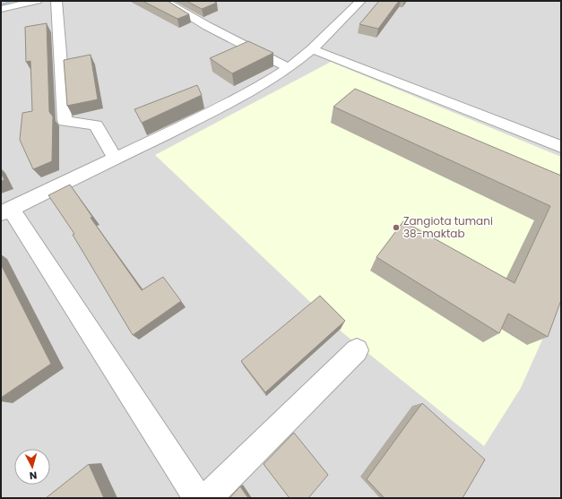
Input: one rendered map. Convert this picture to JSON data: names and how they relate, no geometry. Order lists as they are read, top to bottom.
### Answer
{
  "places": ["Zangiota tumani 38-maktab"],
  "north": "bottom"
}
